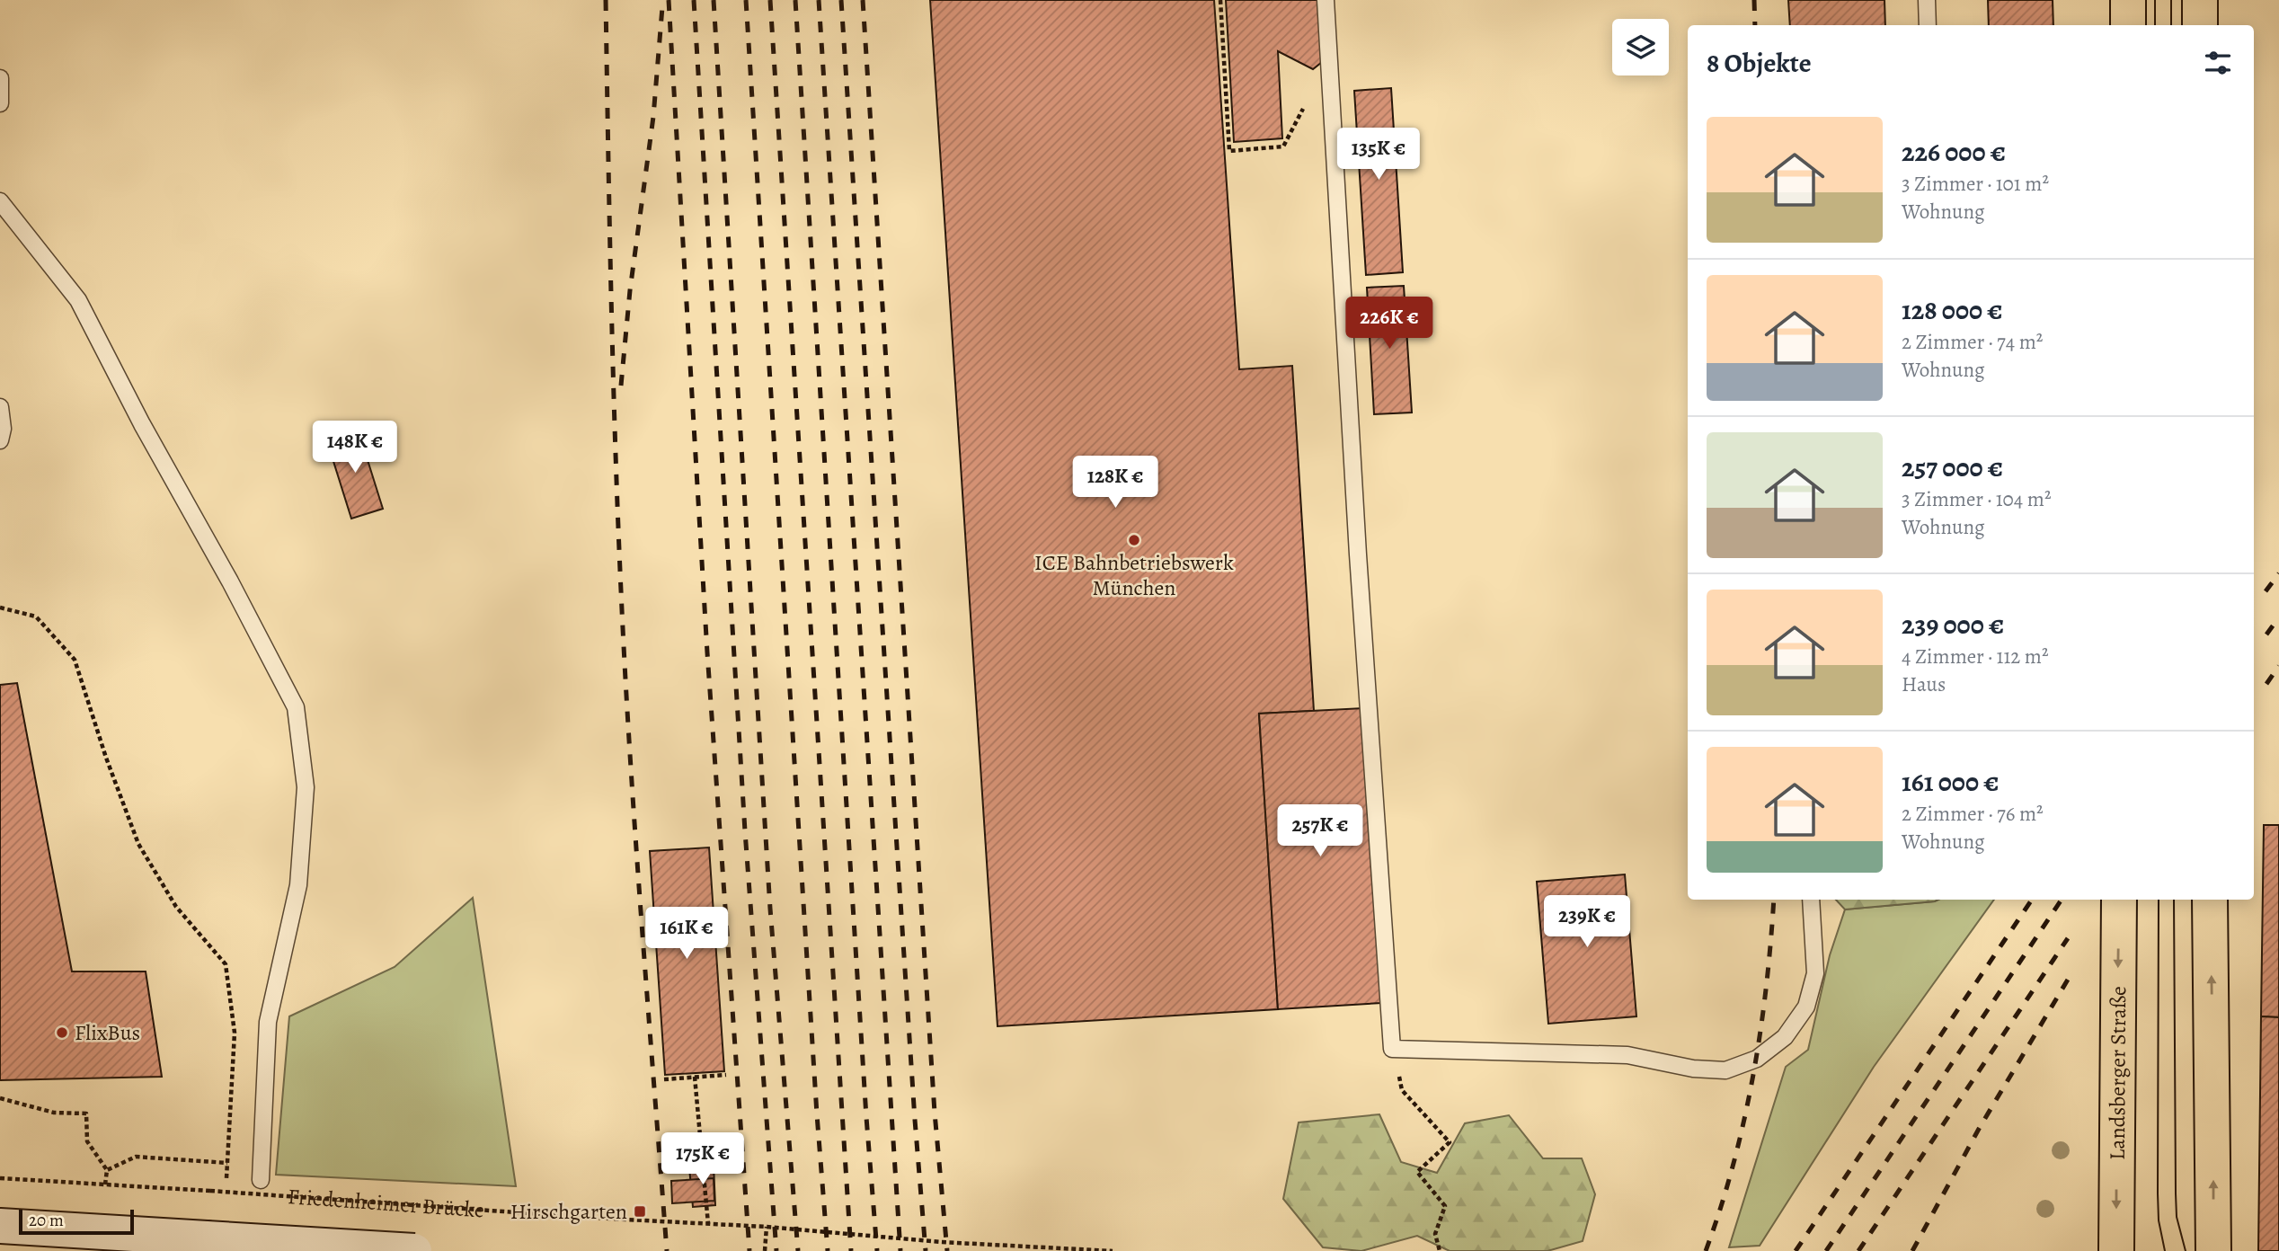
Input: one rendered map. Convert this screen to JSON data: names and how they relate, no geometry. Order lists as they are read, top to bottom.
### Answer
{
  "streets": {
    "main road": ["Landsberger Straße", "Friedenheimer Brücke"]
  },
  "places": {
    "other": ["ICE Bahnbetriebswerk München", "FlixBus"],
    "transit": ["Hirschgarten"]
  },
  "scale_bar": "20 m",
  "page": {
    "heading": "8 Objekte",
    "list": [
      {
        "name": "226 000 €",
        "note": "3 Zimmer · 101 m² · Wohnung"
      },
      {
        "name": "128 000 €",
        "note": "2 Zimmer · 74 m² · Wohnung"
      },
      {
        "name": "257 000 €",
        "note": "3 Zimmer · 104 m² · Wohnung"
      },
      {
        "name": "239 000 €",
        "note": "4 Zimmer · 112 m² · Haus"
      },
      {
        "name": "161 000 €",
        "note": "2 Zimmer · 76 m² · Wohnung"
      }
    ],
    "price": [
      "135K €",
      "226K €",
      "148K €",
      "128K €",
      "257K €",
      "239K €",
      "161K €",
      "175K €"
    ],
    "scale": "20 m"
  }
}
